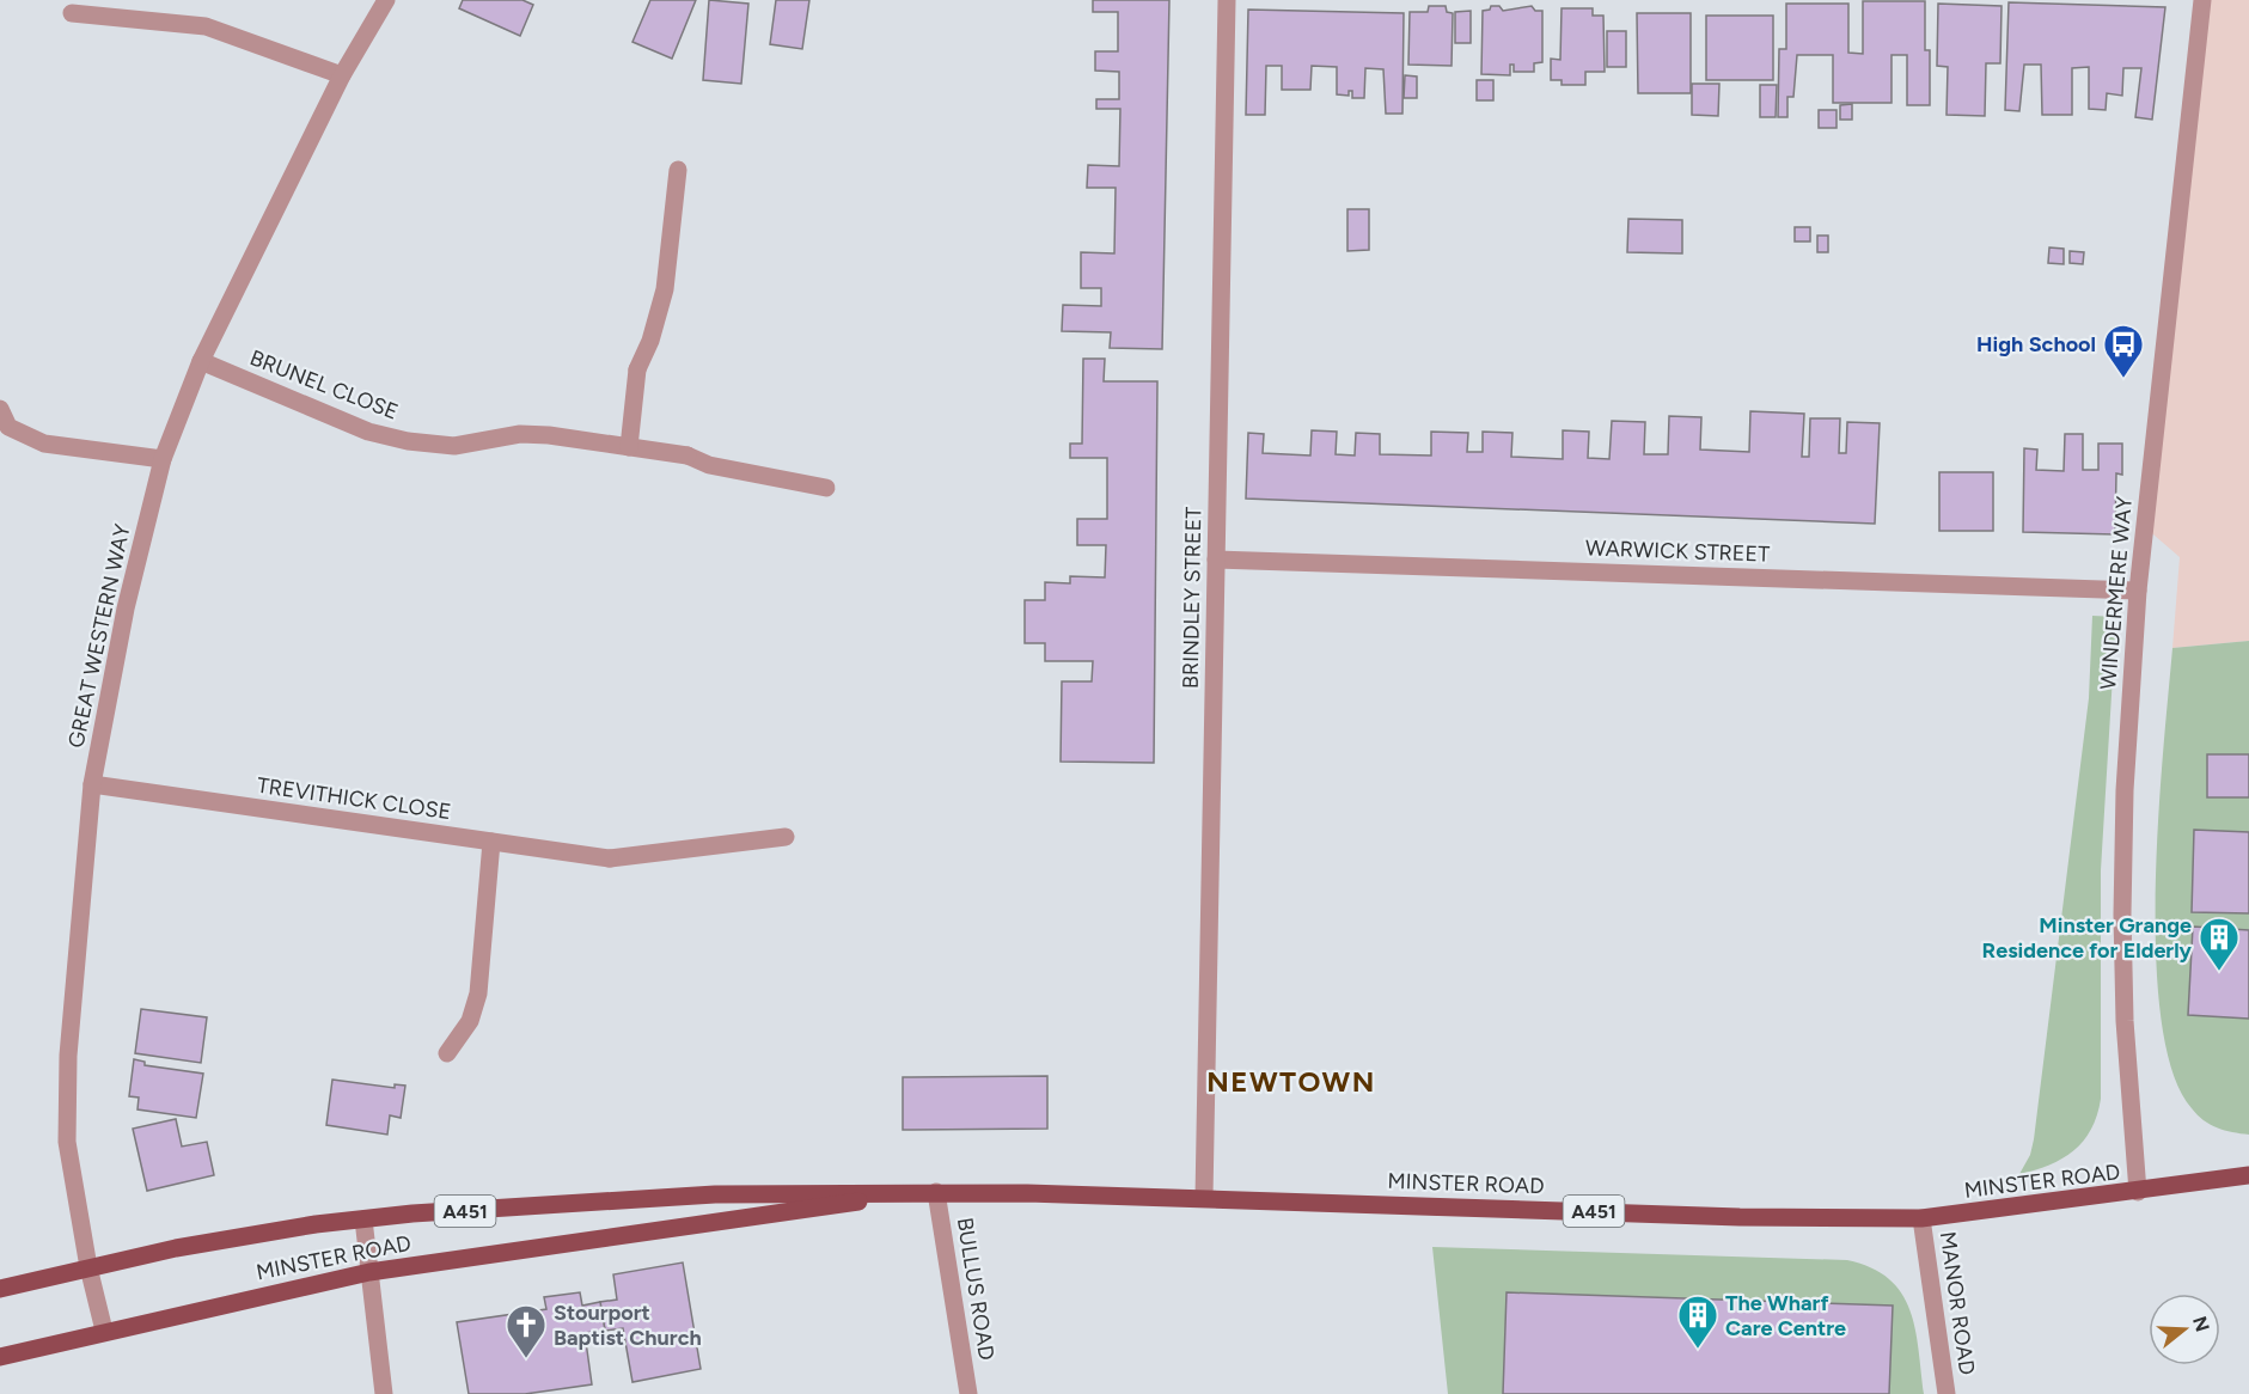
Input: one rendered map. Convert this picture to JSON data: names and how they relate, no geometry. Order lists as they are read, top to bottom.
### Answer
{
  "streets": {
    "main road": ["MINSTER ROAD", "A451"],
    "street": [
      "BRUNEL CLOSE",
      "WARWICK STREET",
      "WINDERMERE WAY",
      "BRINDLEY STREET",
      "GREAT WESTERN WAY",
      "TREVITHICK CLOSE",
      "BULLUS ROAD",
      "MANOR ROAD"
    ]
  },
  "crossings": [
    ["BRUNEL CLOSE", "GREAT WESTERN WAY"],
    ["WARWICK STREET", "WINDERMERE WAY"],
    ["WARWICK STREET", "BRINDLEY STREET"],
    ["WINDERMERE WAY", "MINSTER ROAD"],
    ["BRINDLEY STREET", "MINSTER ROAD"],
    ["GREAT WESTERN WAY", "TREVITHICK CLOSE"],
    ["GREAT WESTERN WAY", "MINSTER ROAD"],
    ["MINSTER ROAD", "BULLUS ROAD"],
    ["MINSTER ROAD", "MANOR ROAD"]
  ],
  "districts": ["NEWTOWN"],
  "places": {
    "bus stop": ["High School"],
    "building": ["Minster Grange Residence for Elderly", "The Wharf Care Centre"],
    "church": ["Stourport Baptist Church"]
  },
  "north": "right"
}
